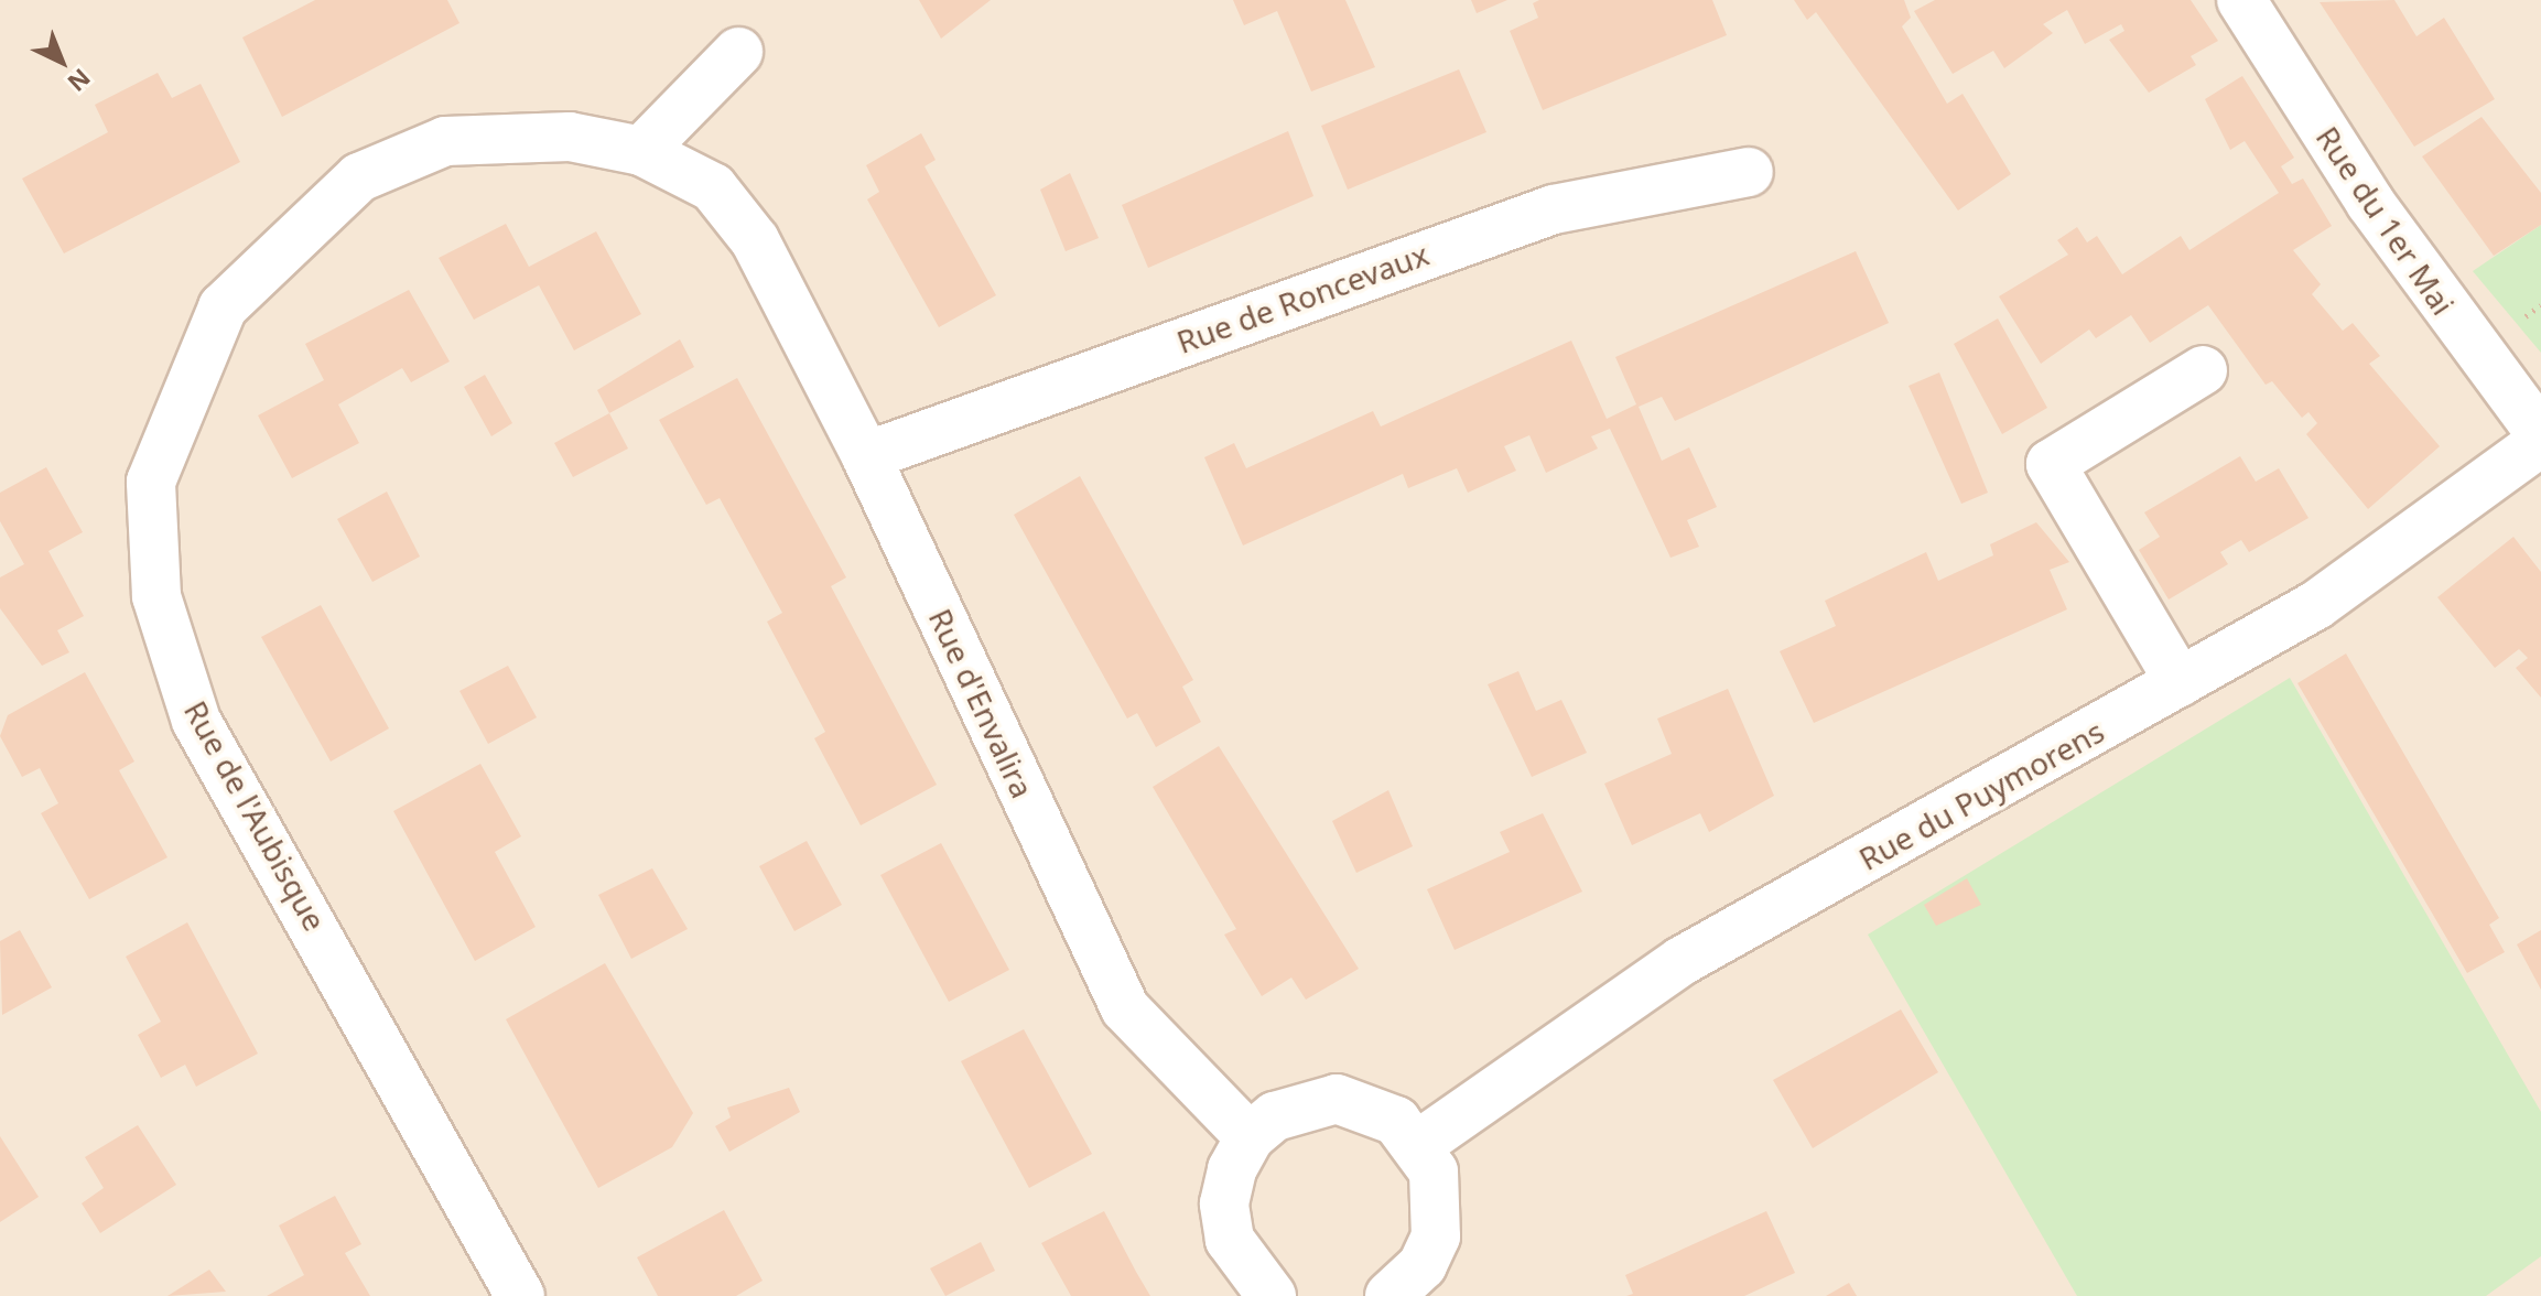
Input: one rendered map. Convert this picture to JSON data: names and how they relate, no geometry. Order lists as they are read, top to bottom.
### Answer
{
  "streets": {
    "street": [
      "Rue du 1er Mai",
      "Rue de Roncevaux",
      "Rue d'Envalira",
      "Rue du Puymorens",
      "Rue de l'Aubisque"
    ]
  },
  "crossings": [
    ["Rue de Roncevaux", "Rue d'Envalira"],
    ["Rue d'Envalira", "Rue de l'Aubisque"]
  ],
  "north": "bottom right"
}
